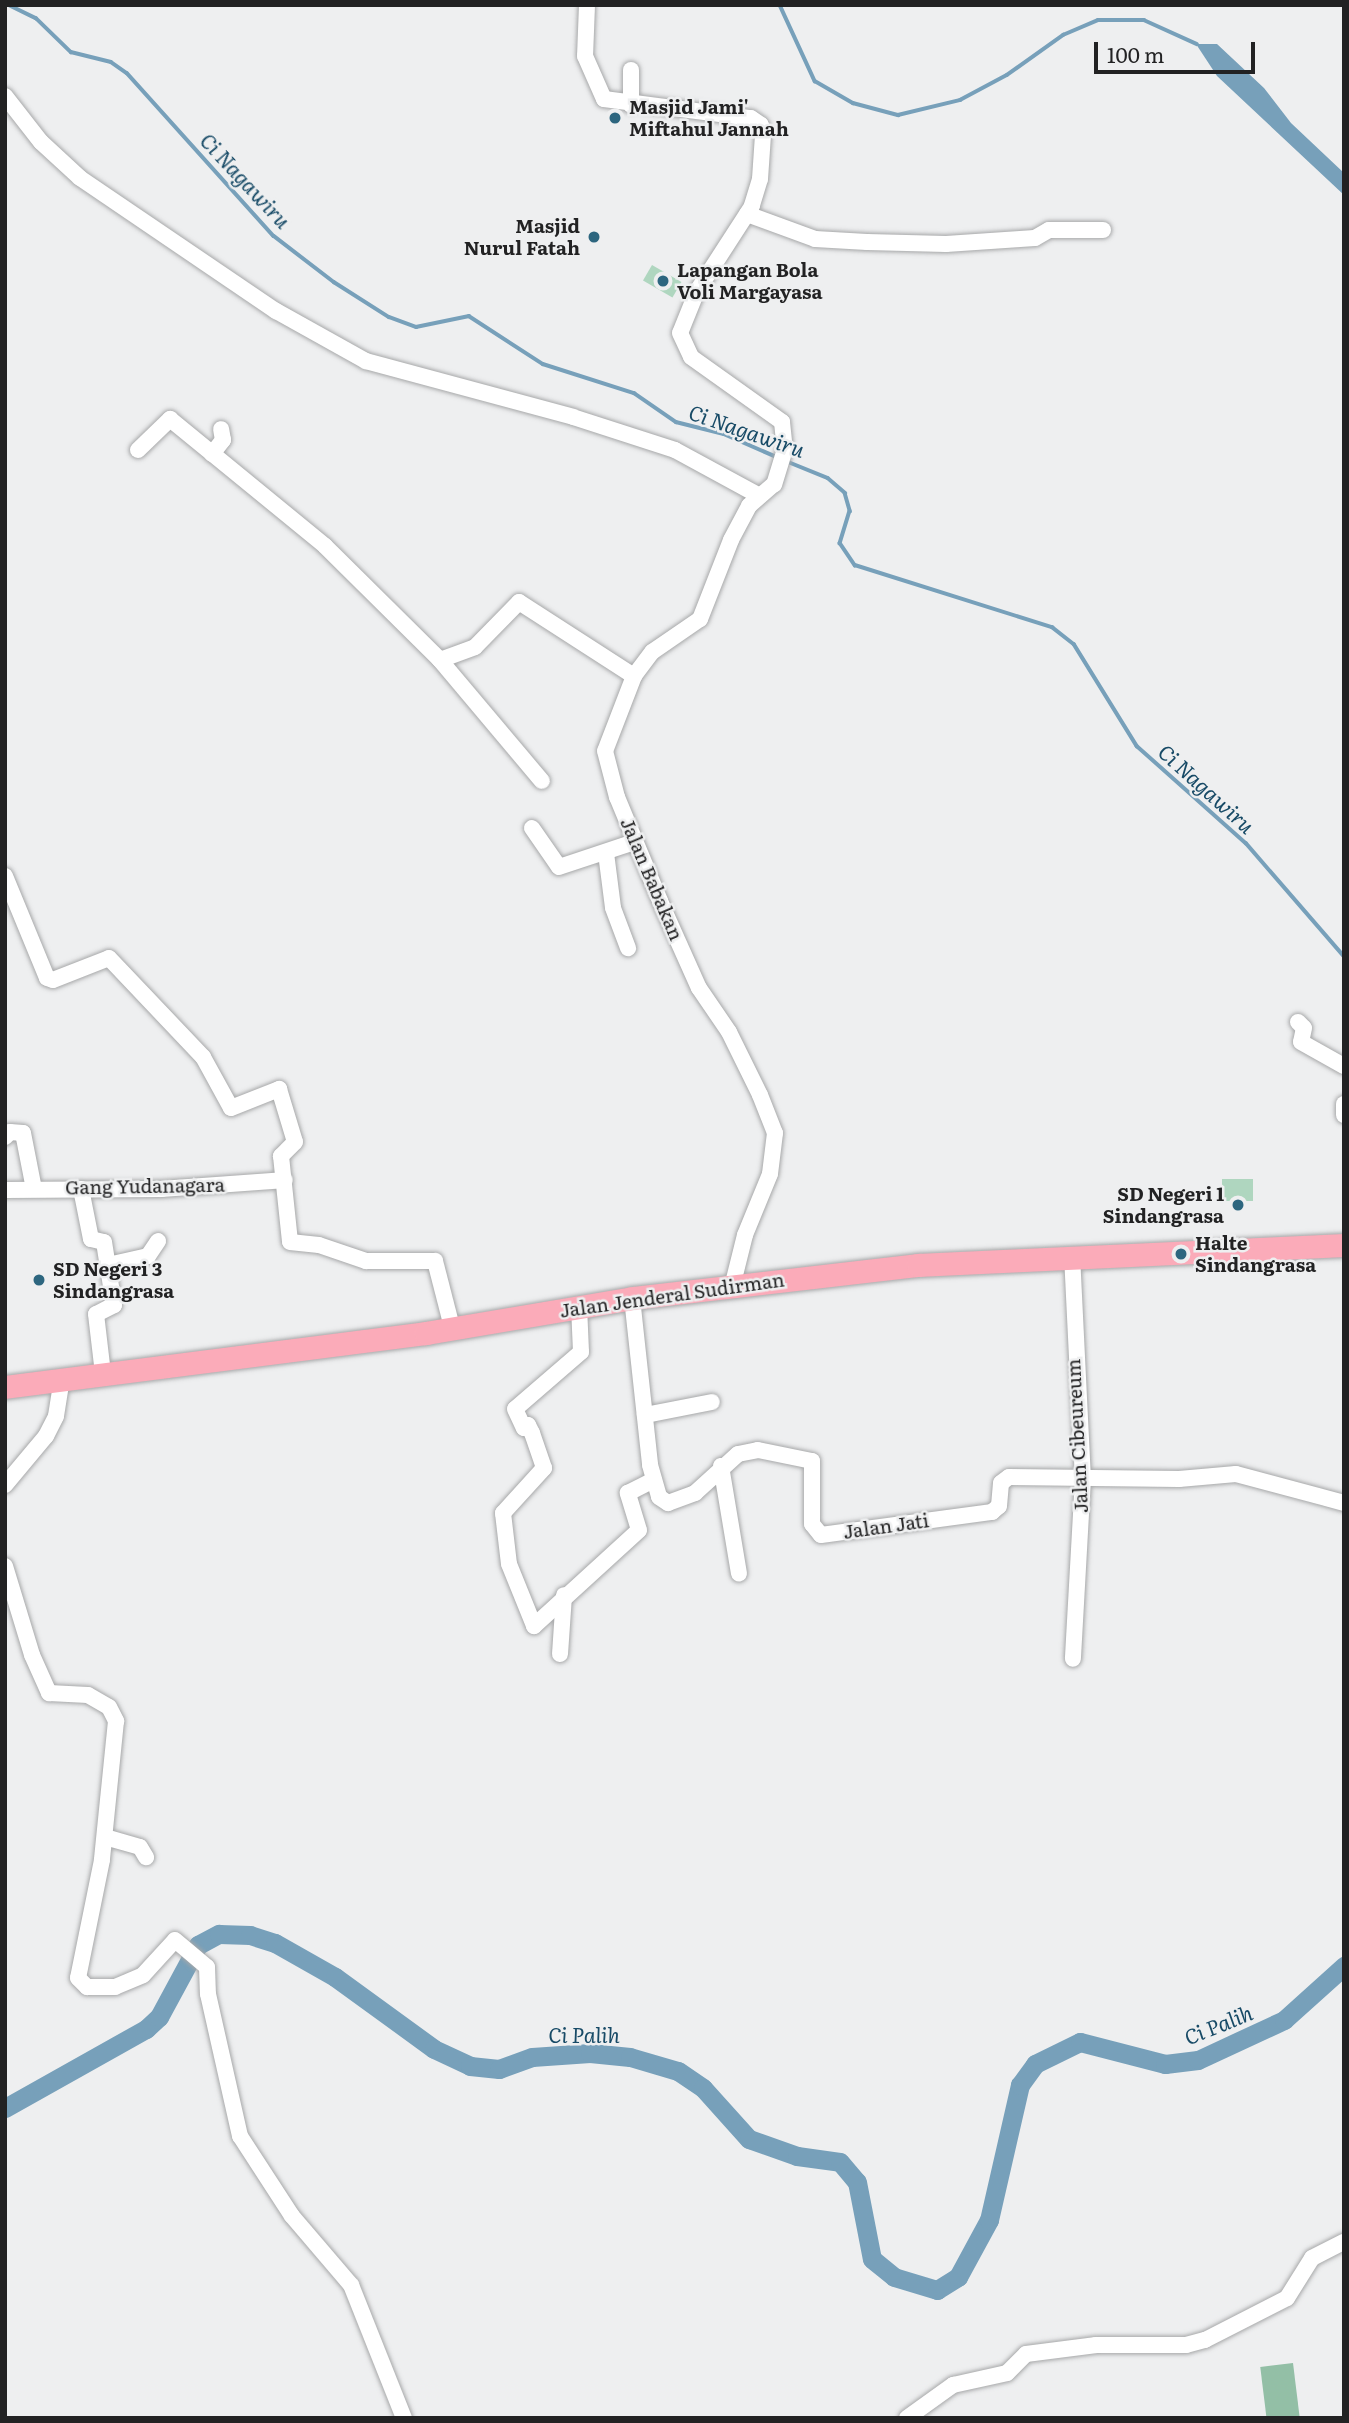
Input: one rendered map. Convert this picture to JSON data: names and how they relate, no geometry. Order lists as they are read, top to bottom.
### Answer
{
  "streets": {
    "highway": ["Jalan Jenderal Sudirman"],
    "street": [
      "Jalan Babakan",
      "Gang Yudanagara",
      "Jalan Cibeureum",
      "Jalan Jati"
    ]
  },
  "crossings": [
    ["Jalan Babakan", "Jalan Jenderal Sudirman"],
    ["Jalan Jenderal Sudirman", "Jalan Cibeureum"],
    ["Jalan Cibeureum", "Jalan Jati"]
  ],
  "water": ["Ci Nagawiru", "Ci Palih"],
  "places": [
    "Masjid Jami' Miftahul Jannah",
    "Masjid Nurul Fatah",
    "Lapangan Bola Voli Margayasa",
    "SD Negeri 1 Sindangrasa",
    "Halte Sindangrasa",
    "SD Negeri 3 Sindangrasa"
  ],
  "scale_bar": "100 m"
}
